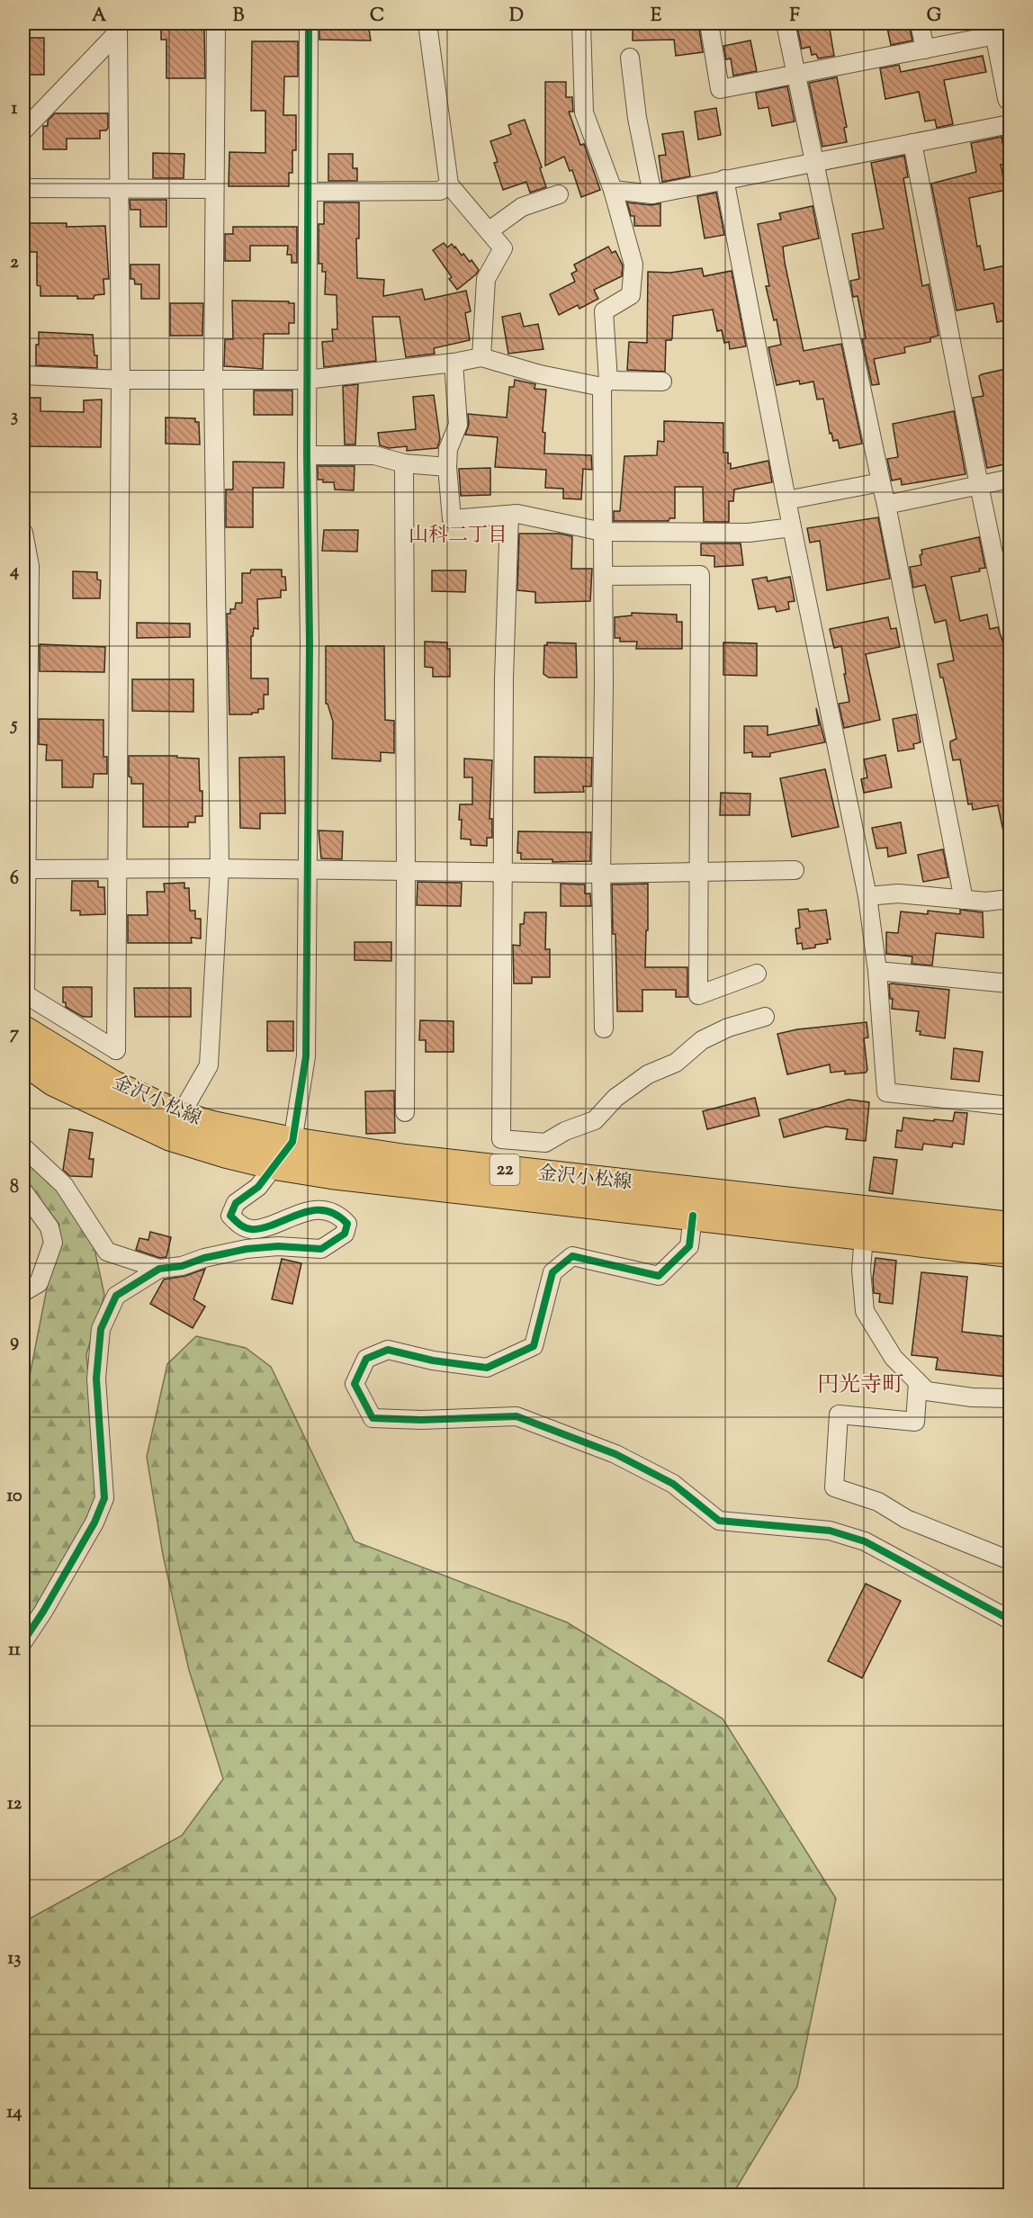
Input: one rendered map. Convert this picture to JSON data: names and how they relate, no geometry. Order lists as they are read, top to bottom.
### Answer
{
  "streets": {
    "main road": ["金沢小松線", "22"]
  },
  "districts": ["山科二丁目", "円光寺町"],
  "grid": {
    "columns": [
      "A",
      "B",
      "C",
      "D",
      "E",
      "F",
      "G"
    ],
    "rows": [
      "1",
      "2",
      "3",
      "4",
      "5",
      "6",
      "7",
      "8",
      "9",
      "10",
      "11",
      "12",
      "13",
      "14"
    ]
  }
}
